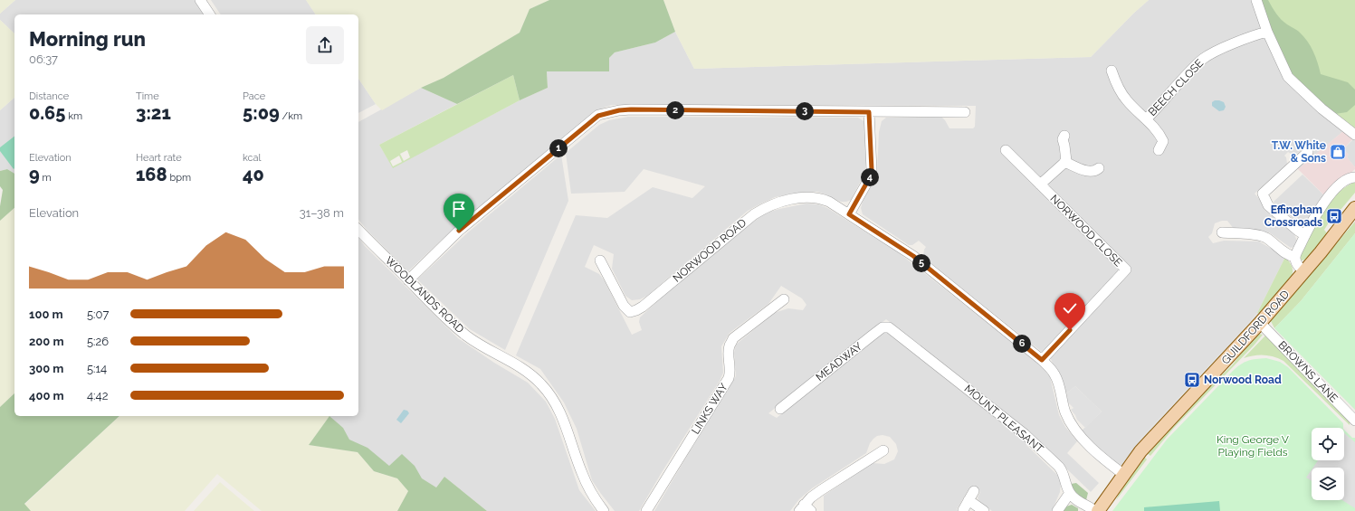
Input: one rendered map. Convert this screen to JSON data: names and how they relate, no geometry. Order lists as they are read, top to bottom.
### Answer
{
  "streets": {
    "main road": ["GUILDFORD ROAD"],
    "street": [
      "BEECH CLOSE",
      "NORWOOD CLOSE",
      "NORWOOD ROAD",
      "WOODLANDS ROAD",
      "MEADWAY",
      "BROWNS LANE",
      "LINKS WAY",
      "MOUNT PLEASANT"
    ]
  },
  "crossings": [
    ["NORWOOD CLOSE", "NORWOOD ROAD"],
    ["NORWOOD ROAD", "GUILDFORD ROAD"],
    ["GUILDFORD ROAD", "BROWNS LANE"],
    ["MEADWAY", "MOUNT PLEASANT"]
  ],
  "parks": ["King George V Playing Fields"],
  "places": {
    "shop": ["T.W. White & Sons"],
    "bus stop": ["Effingham Crossroads", "Norwood Road"]
  },
  "page": {
    "heading": ["Morning run", "06:37"],
    "stats": [
      ["Distance", "0.65 km"],
      ["Time", "3:21"],
      ["Pace", "5:09 /km"],
      ["Elevation", "9 m"],
      ["Heart rate", "168 bpm"],
      ["kcal", "40"]
    ],
    "pins": [
      "2",
      "3",
      "1",
      "4",
      "5",
      "6"
    ],
    "chart": ["Elevation", "31–38 m"],
    "list": [
      {
        "name": "100 m",
        "note": "5:07"
      },
      {
        "name": "200 m",
        "note": "5:26"
      },
      {
        "name": "300 m",
        "note": "5:14"
      },
      {
        "name": "400 m",
        "note": "4:42"
      }
    ]
  }
}
